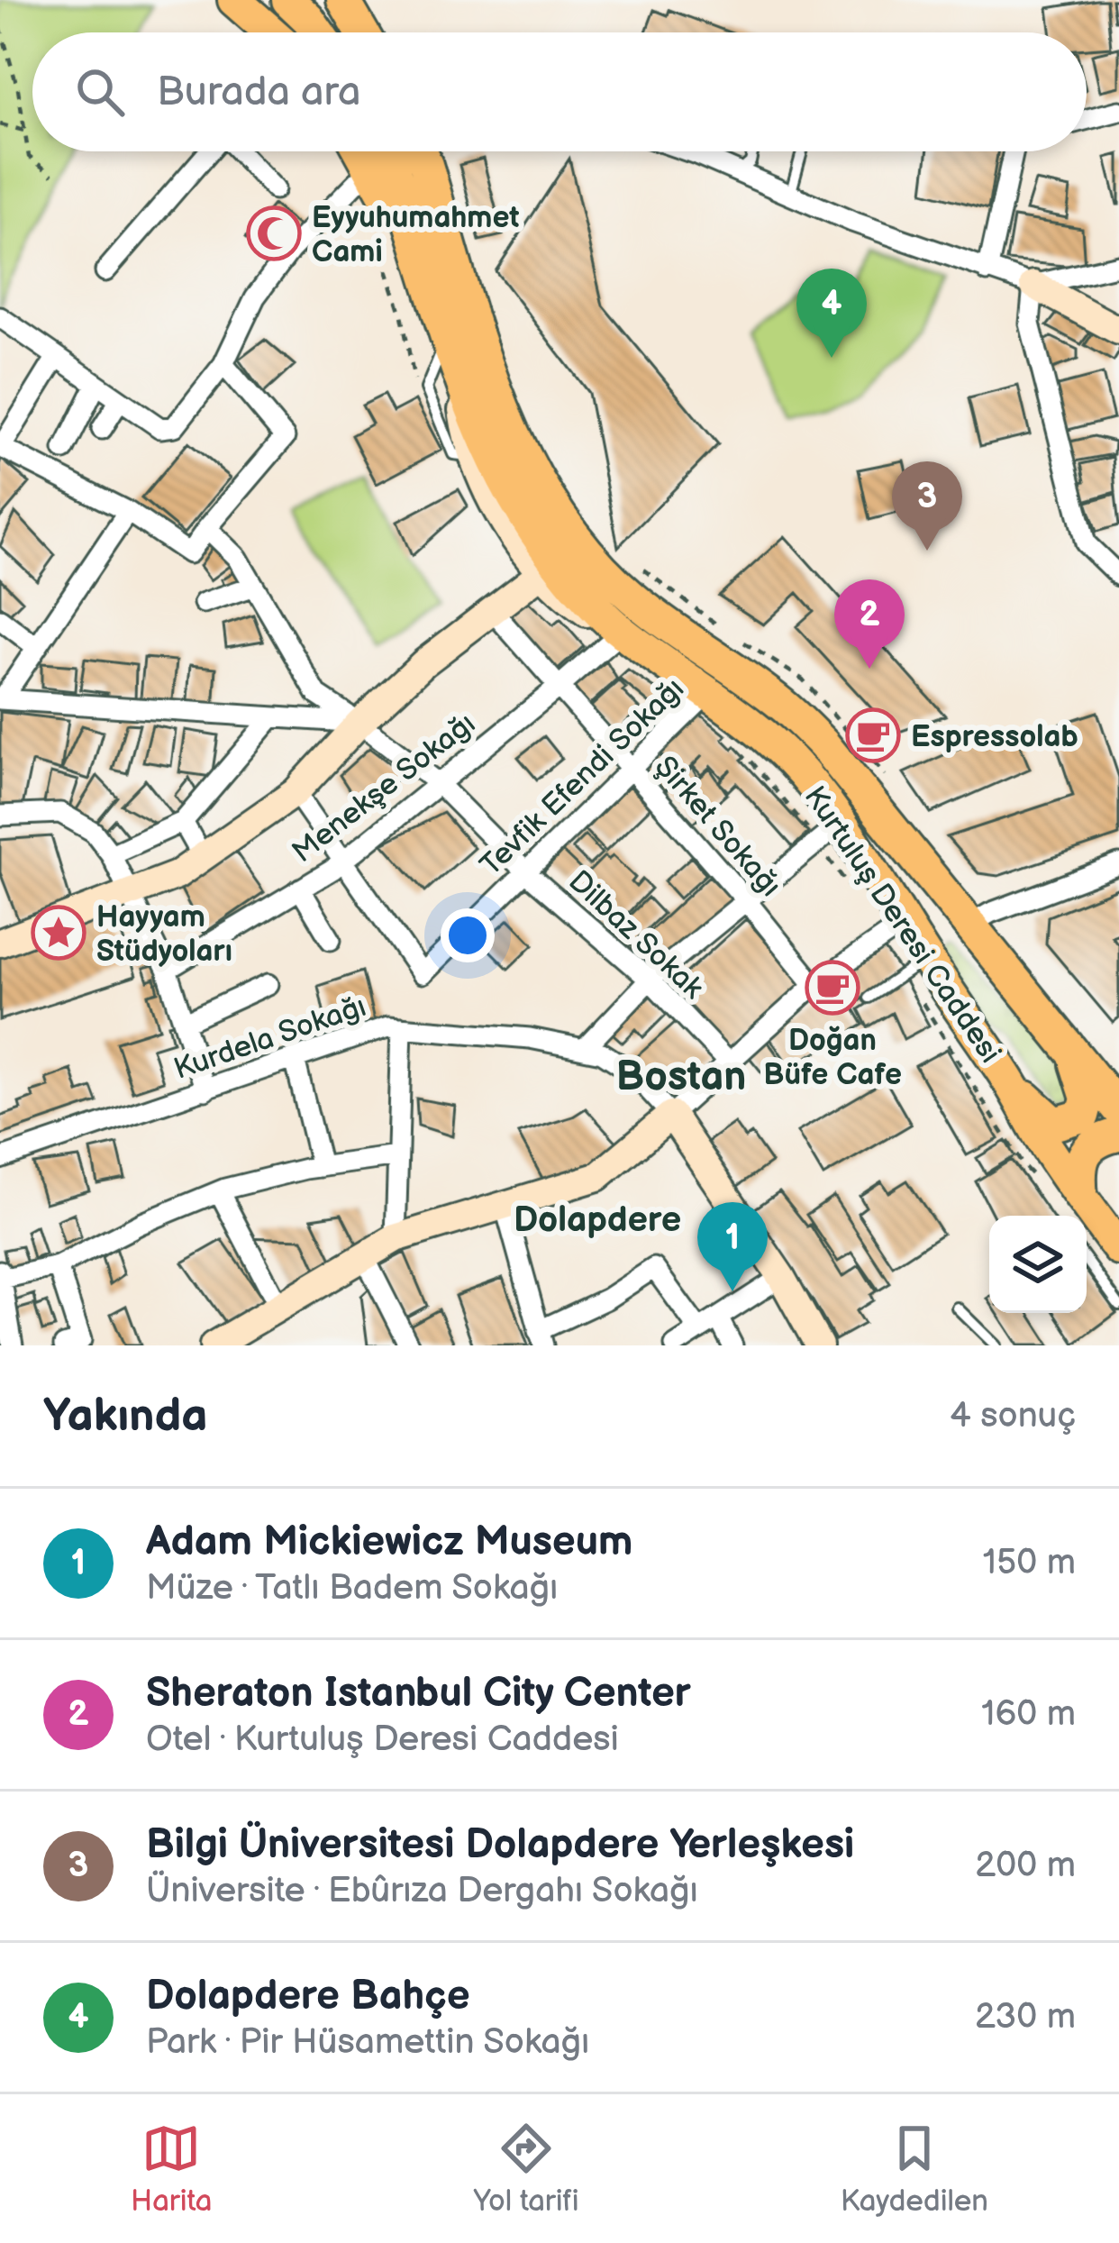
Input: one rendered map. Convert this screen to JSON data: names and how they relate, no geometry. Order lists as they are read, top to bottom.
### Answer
{
  "streets": {
    "main road": ["Kurtuluş Deresi Caddesi"],
    "street": [
      "Tevfik Efendi Sokağı",
      "Menekşe Sokağı",
      "Şirket Sokağı",
      "Dilbaz Sokak",
      "Kurdela Sokağı"
    ]
  },
  "crossings": [
    ["Tevfik Efendi Sokağı", "Menekşe Sokağı"],
    ["Tevfik Efendi Sokağı", "Şirket Sokağı"],
    ["Tevfik Efendi Sokağı", "Kurtuluş Deresi Caddesi"],
    ["Tevfik Efendi Sokağı", "Dilbaz Sokak"],
    ["Menekşe Sokağı", "Şirket Sokağı"],
    ["Menekşe Sokağı", "Kurtuluş Deresi Caddesi"],
    ["Menekşe Sokağı", "Dilbaz Sokak"]
  ],
  "districts": ["Bostan", "Dolapdere"],
  "places": {
    "mosque": ["Eyyuhumahmet Cami"],
    "cafe": ["Espressolab", "Doğan Büfe Cafe"],
    "place": ["Hayyam Stüdyoları"]
  },
  "page": {
    "search": "Burada ara",
    "pins": [
      "4",
      "3",
      "2",
      "1"
    ],
    "heading": ["Yakında", "4 sonuç"],
    "list": [
      {
        "mark": "1",
        "name": "Adam Mickiewicz Museum",
        "note": "Müze · Tatlı Badem Sokağı",
        "value": "150 m"
      },
      {
        "mark": "2",
        "name": "Sheraton Istanbul City Center",
        "note": "Otel · Kurtuluş Deresi Caddesi",
        "value": "160 m"
      },
      {
        "mark": "3",
        "name": "Bilgi Üniversitesi Dolapdere Yerleşkesi",
        "note": "Üniversite · Ebûrıza Dergahı Sokağı",
        "value": "200 m"
      },
      {
        "mark": "4",
        "name": "Dolapdere Bahçe",
        "note": "Park · Pir Hüsamettin Sokağı",
        "value": "230 m"
      }
    ],
    "nav": ["Harita", "Yol tarifi", "Kaydedilen"]
  }
}
